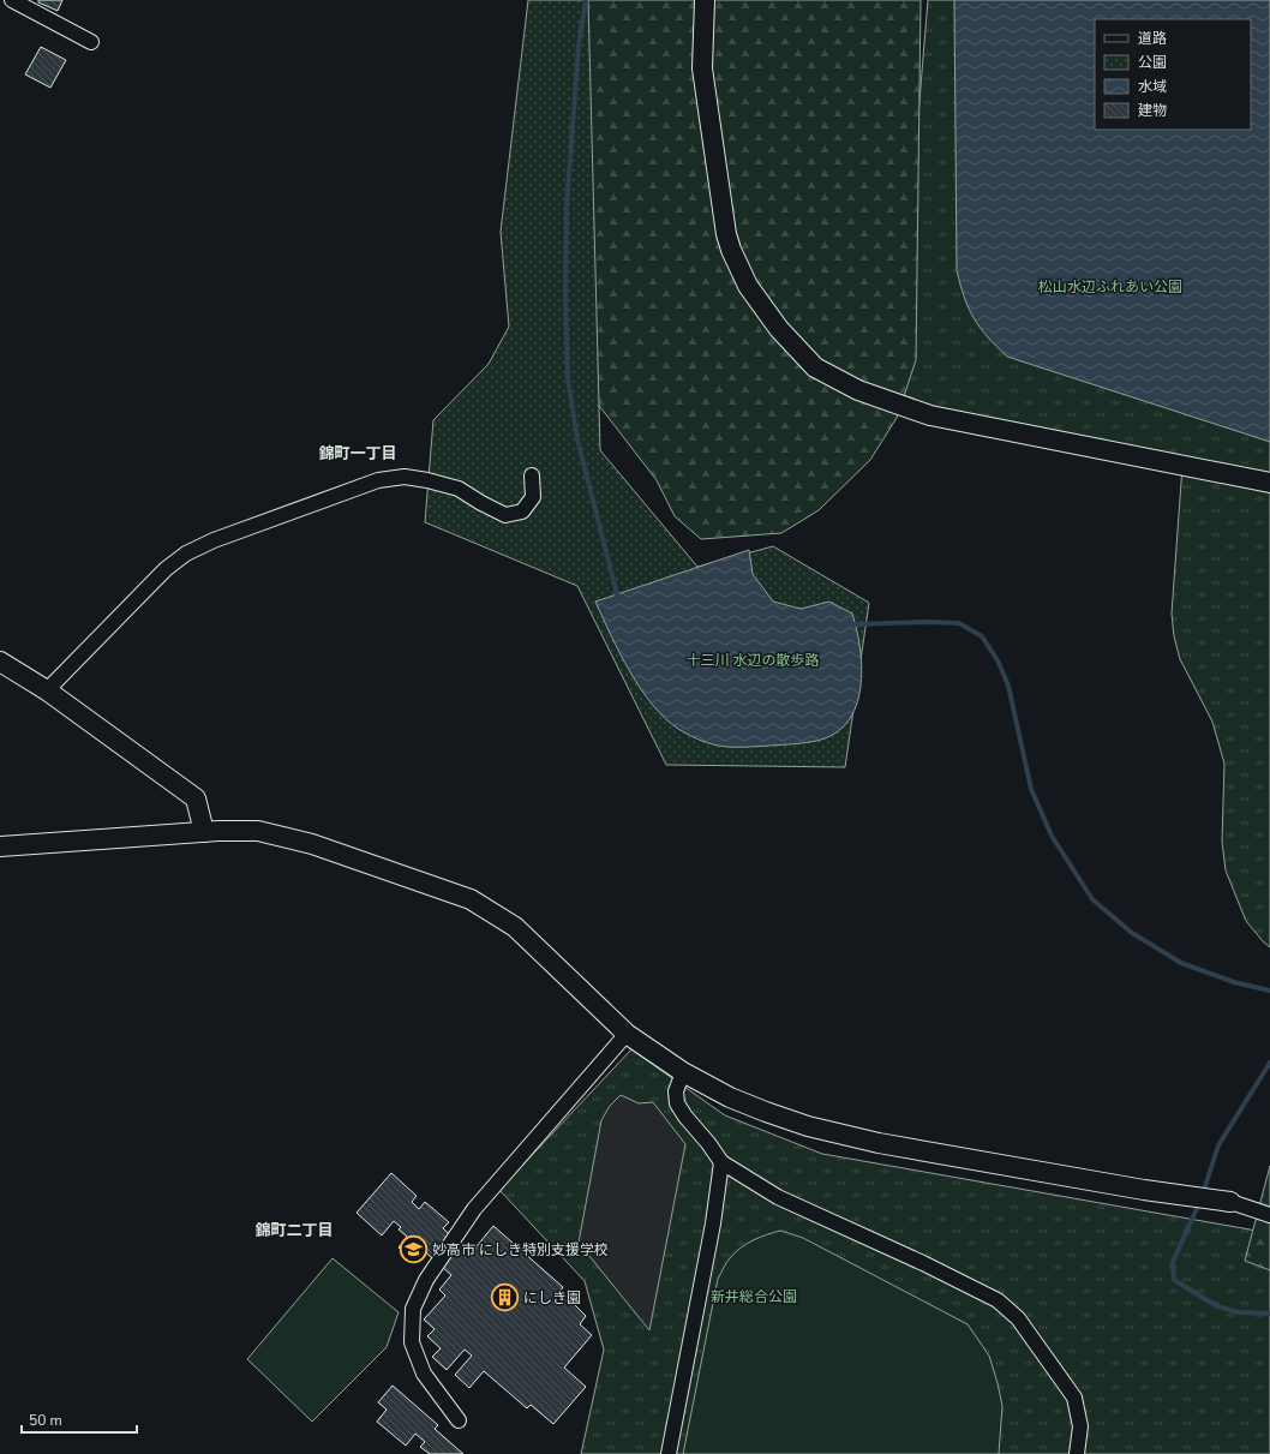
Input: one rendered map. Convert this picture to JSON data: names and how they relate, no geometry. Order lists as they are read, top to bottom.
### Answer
{
  "districts": ["錦町一丁目", "錦町二丁目"],
  "parks": ["松山水辺ふれあい公園", "十三川 水辺の散歩路", "新井総合公園"],
  "places": {
    "school or university": ["妙高市 にしき特別支援学校"],
    "building": ["にしき園"]
  },
  "legend": [
    "道路",
    "公園",
    "水域",
    "建物"
  ],
  "scale_bar": "50 m"
}
